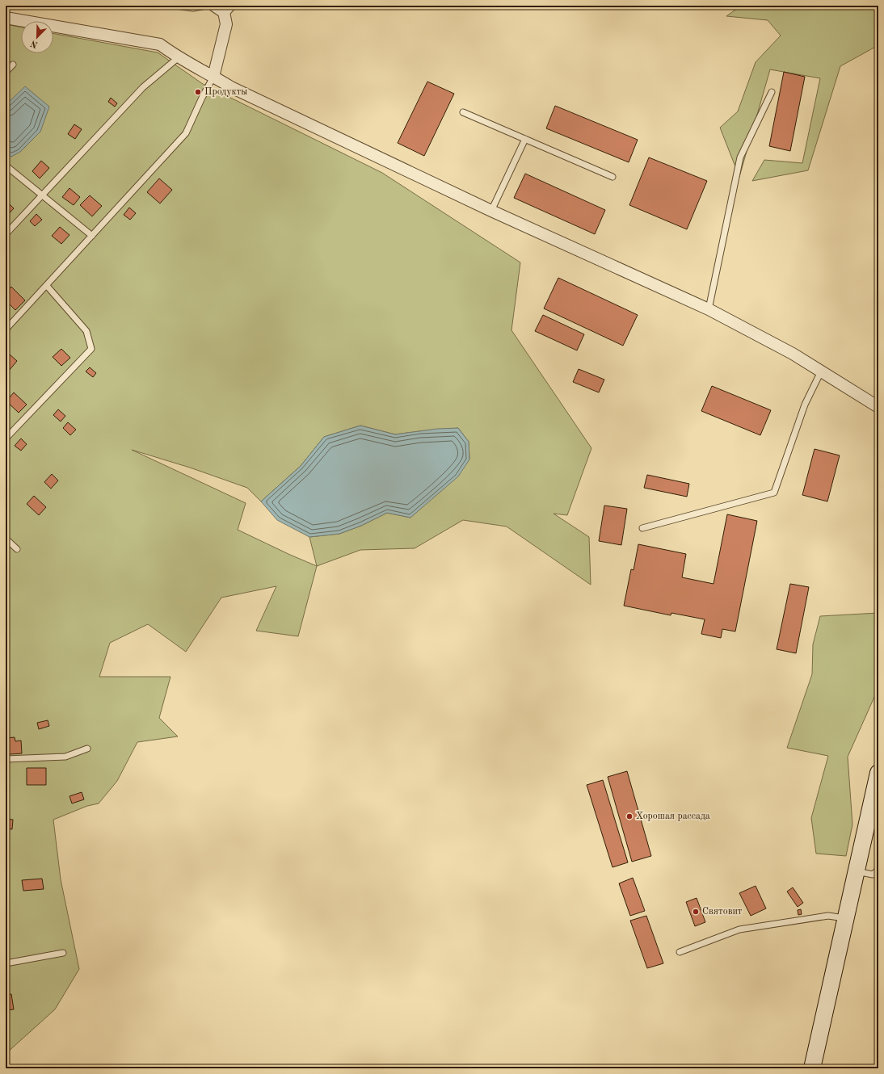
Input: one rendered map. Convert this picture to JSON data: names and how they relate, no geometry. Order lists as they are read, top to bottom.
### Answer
{
  "places": ["Продукты", "Хорошая рассада", "Святовит"],
  "north": "bottom left"
}
